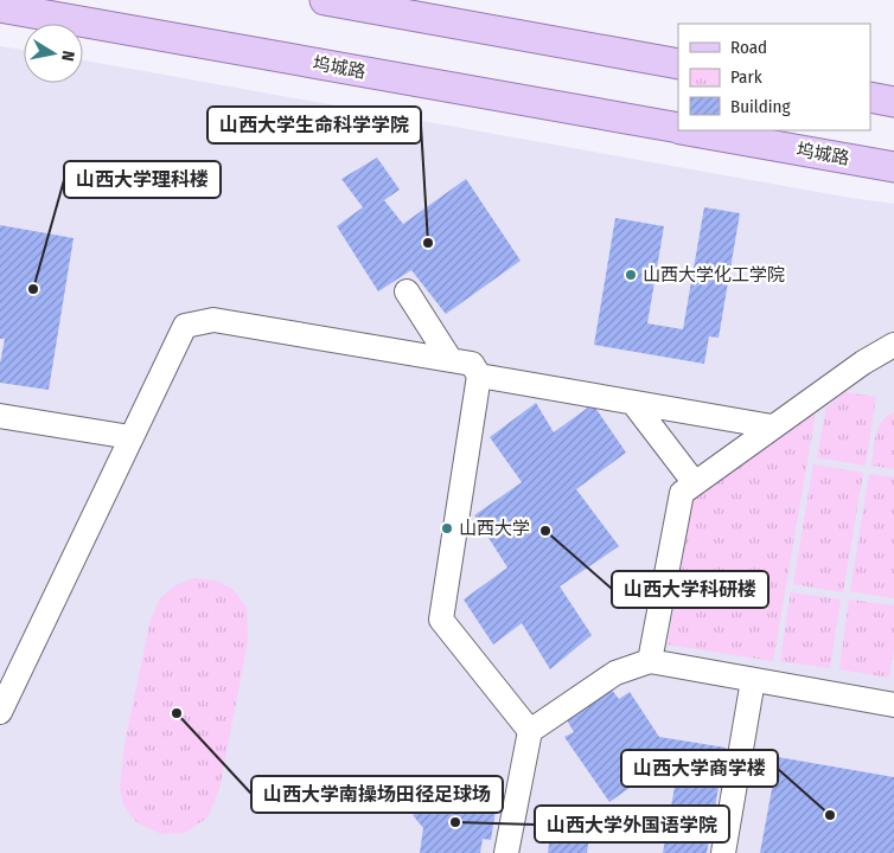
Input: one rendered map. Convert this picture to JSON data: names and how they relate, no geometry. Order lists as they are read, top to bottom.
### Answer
{
  "streets": {
    "main road": ["坞城路"]
  },
  "places": [
    "山西大学生命科学学院",
    "山西大学化工学院",
    "山西大学理科楼",
    "山西大学",
    "山西大学科研楼",
    "山西大学南操场田径足球场",
    "山西大学商学楼",
    "山西大学外国语学院"
  ],
  "legend": ["Road", "Park", "Building"],
  "north": "right"
}
